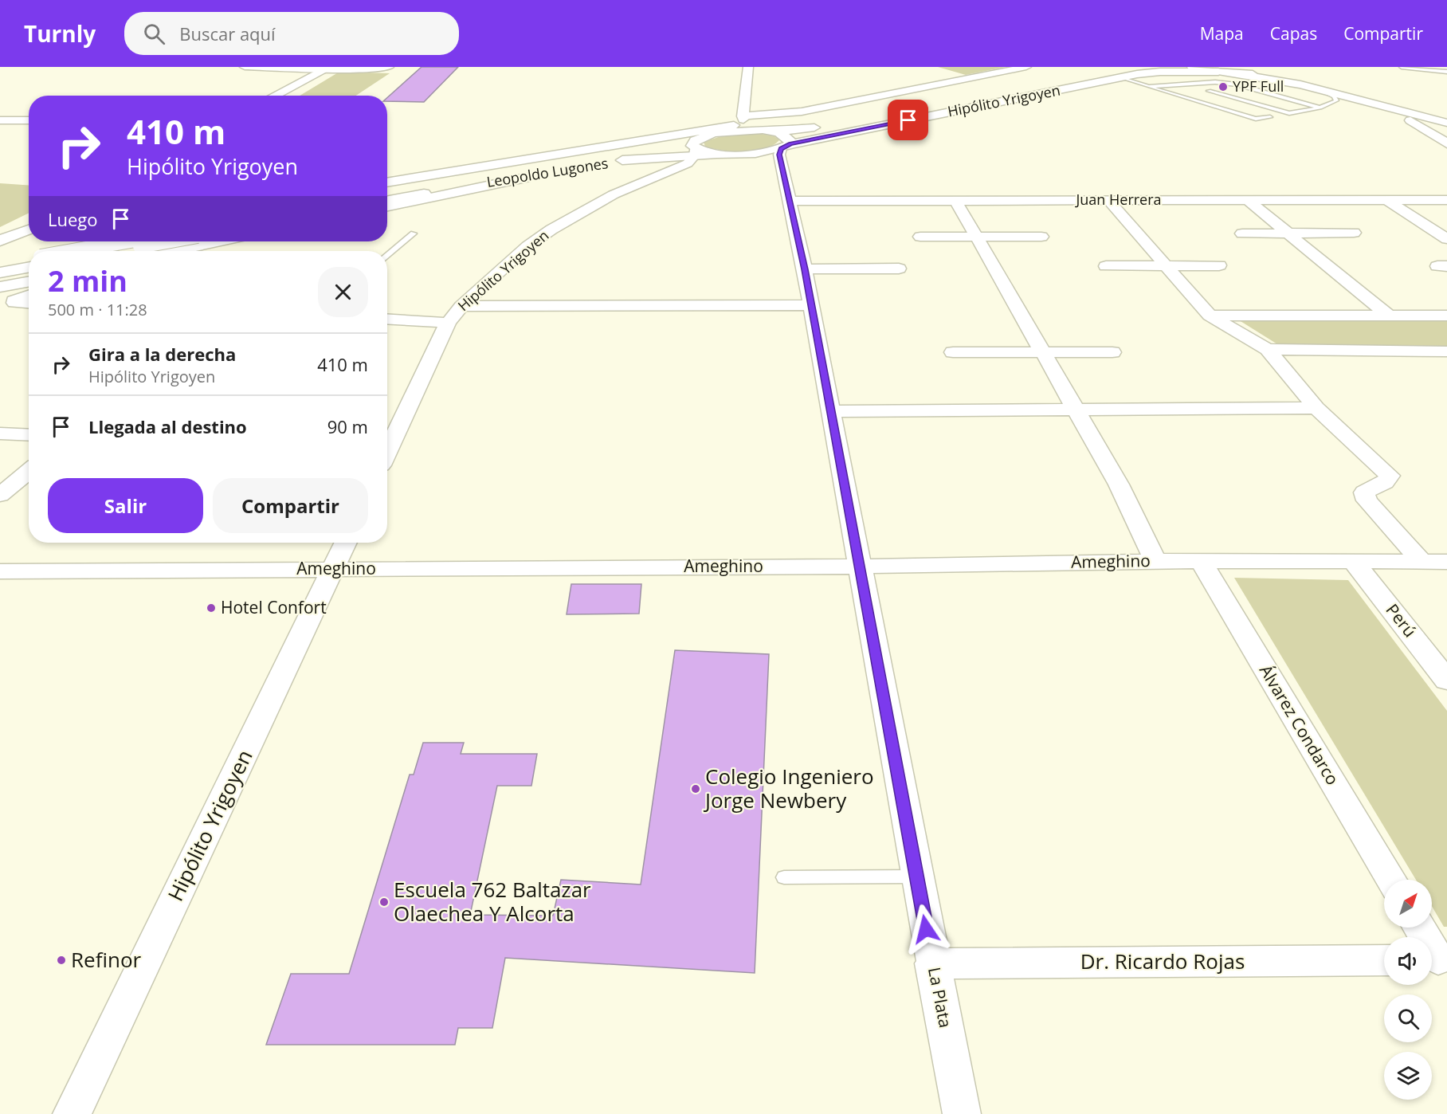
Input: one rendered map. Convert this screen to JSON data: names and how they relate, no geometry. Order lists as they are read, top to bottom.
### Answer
{
  "streets": {
    "main road": ["Hipólito Yrigoyen", "Leopoldo Lugones"],
    "street": [
      "Juan Herrera",
      "Ameghino",
      "Perú",
      "Álvarez Condarco",
      "Dr. Ricardo Rojas",
      "La Plata"
    ]
  },
  "crossings": [
    ["Hipólito Yrigoyen", "Leopoldo Lugones"],
    ["Hipólito Yrigoyen", "Ameghino"],
    ["Hipólito Yrigoyen", "La Plata"],
    ["Leopoldo Lugones", "La Plata"],
    ["Juan Herrera", "La Plata"],
    ["Ameghino", "Perú"],
    ["Ameghino", "Álvarez Condarco"],
    ["Ameghino", "La Plata"],
    ["Dr. Ricardo Rojas", "La Plata"]
  ],
  "places": [
    "YPF Full",
    "Hotel Confort",
    "Colegio Ingeniero Jorge Newbery",
    "Escuela 762 Baltazar Olaechea Y Alcorta",
    "Refinor"
  ],
  "north": "top right",
  "page": {
    "header": "Turnly",
    "search": "Buscar aquí",
    "nav": ["Mapa", "Capas", "Compartir"],
    "turn": ["410 m", "Hipólito Yrigoyen"],
    "then": "Luego",
    "heading": ["2 min", "500 m · 11:28"],
    "list": [
      {
        "name": "Gira a la derecha",
        "note": "Hipólito Yrigoyen",
        "value": "410 m"
      },
      {
        "name": "Llegada al destino",
        "value": "90 m"
      }
    ],
    "buttons": ["Salir", "Compartir"]
  }
}
